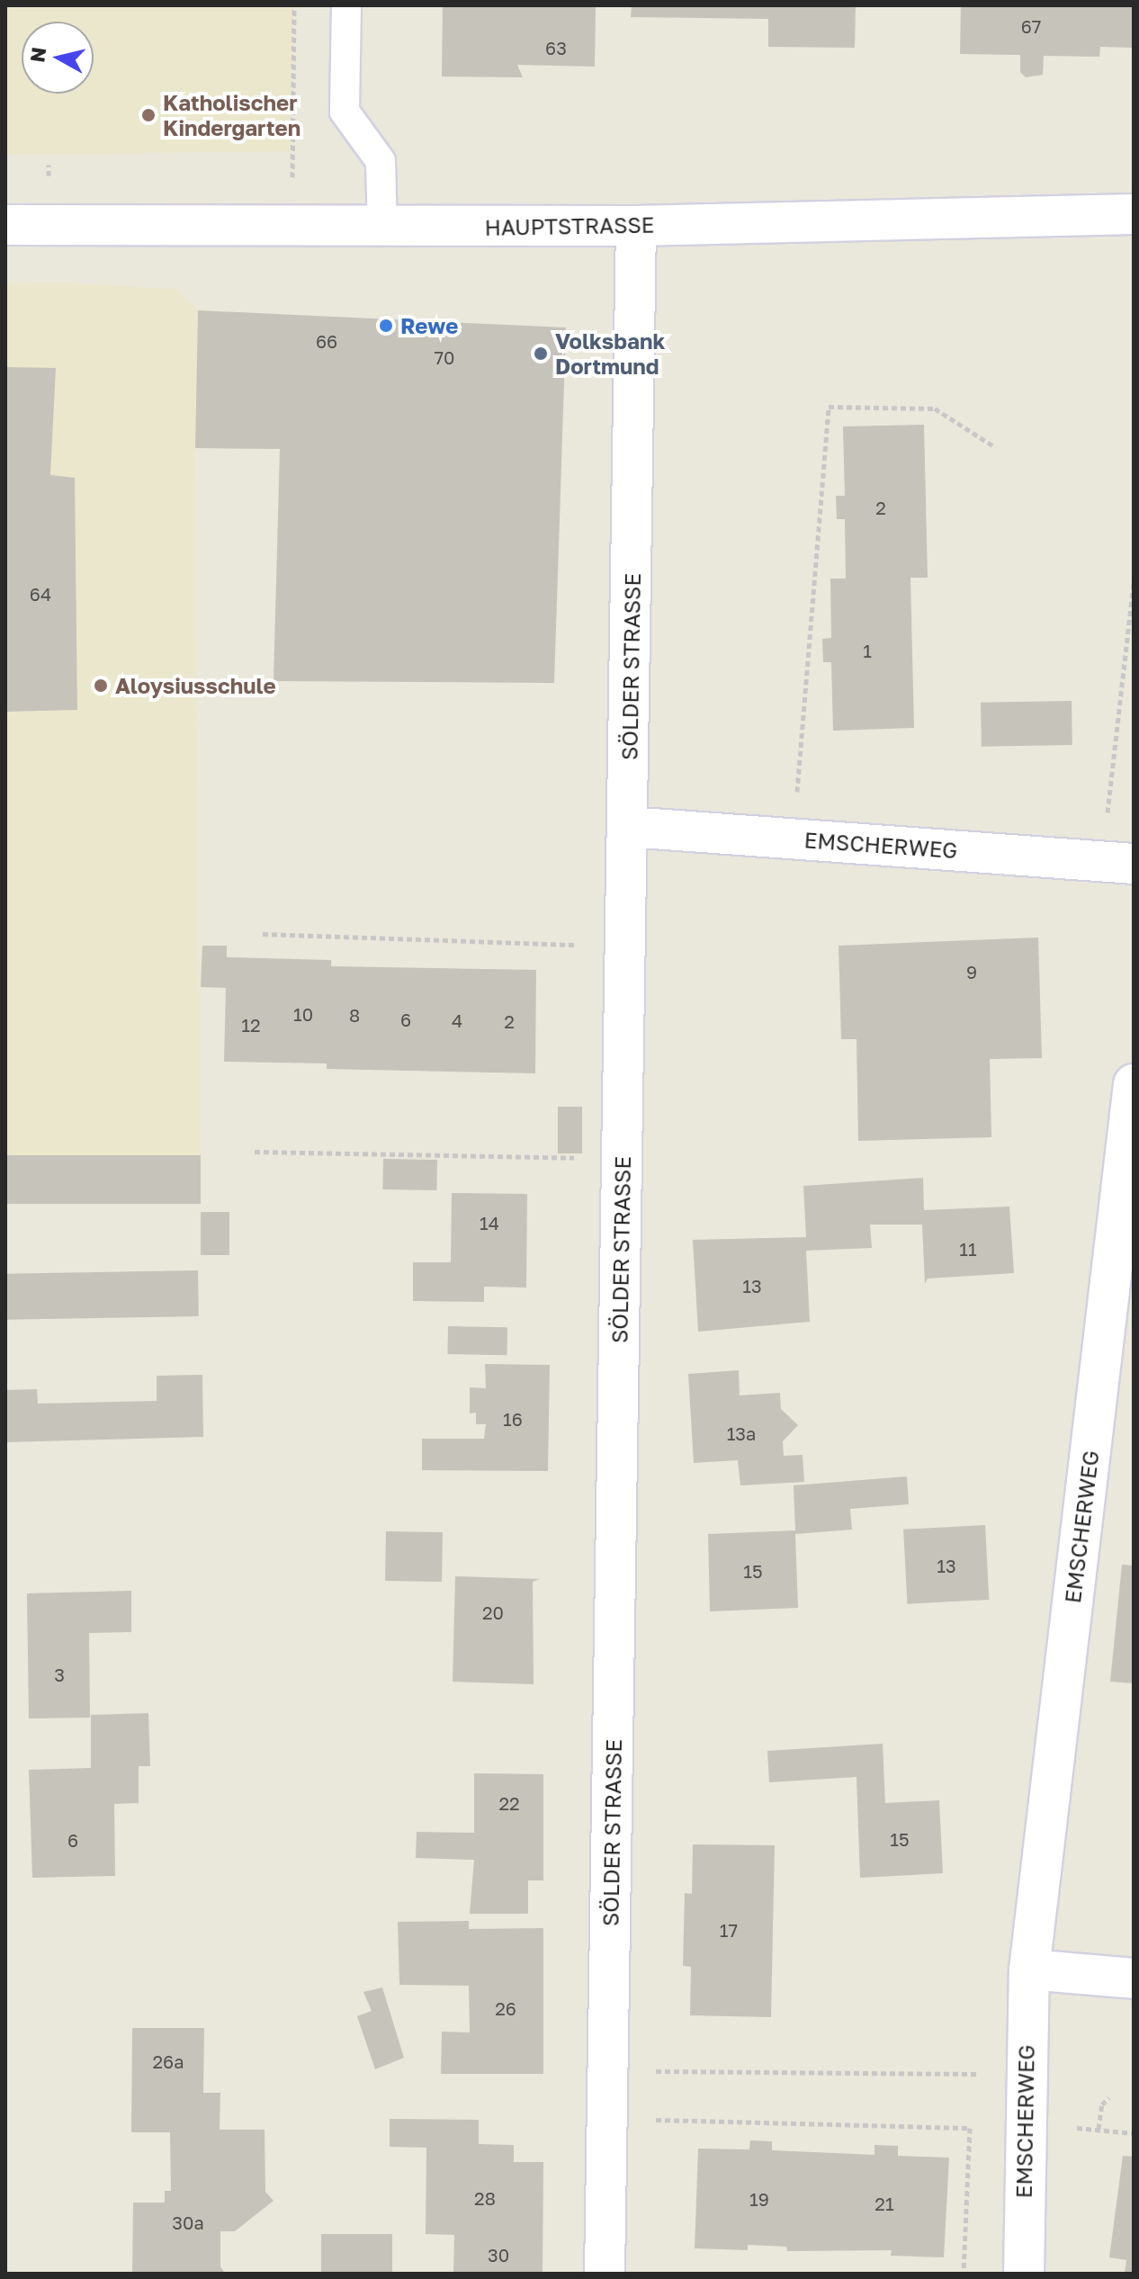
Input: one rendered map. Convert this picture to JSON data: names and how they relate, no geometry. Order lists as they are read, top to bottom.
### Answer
{
  "streets": {
    "street": ["HAUPTSTRASSE", "SÖLDER STRASSE", "EMSCHERWEG"]
  },
  "crossings": [
    ["HAUPTSTRASSE", "SÖLDER STRASSE"],
    ["SÖLDER STRASSE", "EMSCHERWEG"]
  ],
  "places": [
    "Katholischer Kindergarten",
    "Rewe",
    "Volksbank Dortmund",
    "Aloysiusschule"
  ],
  "house_numbers": [
    "67",
    "63",
    "66",
    "70",
    "2",
    "64",
    "1",
    "9",
    "10",
    "8",
    "6",
    "4",
    "2",
    "12",
    "14",
    "11",
    "13",
    "16",
    "13a",
    "13",
    "15",
    "20",
    "3",
    "22",
    "15",
    "6",
    "17",
    "26",
    "26a",
    "28",
    "19",
    "21",
    "30a",
    "30"
  ],
  "north": "left"
}
